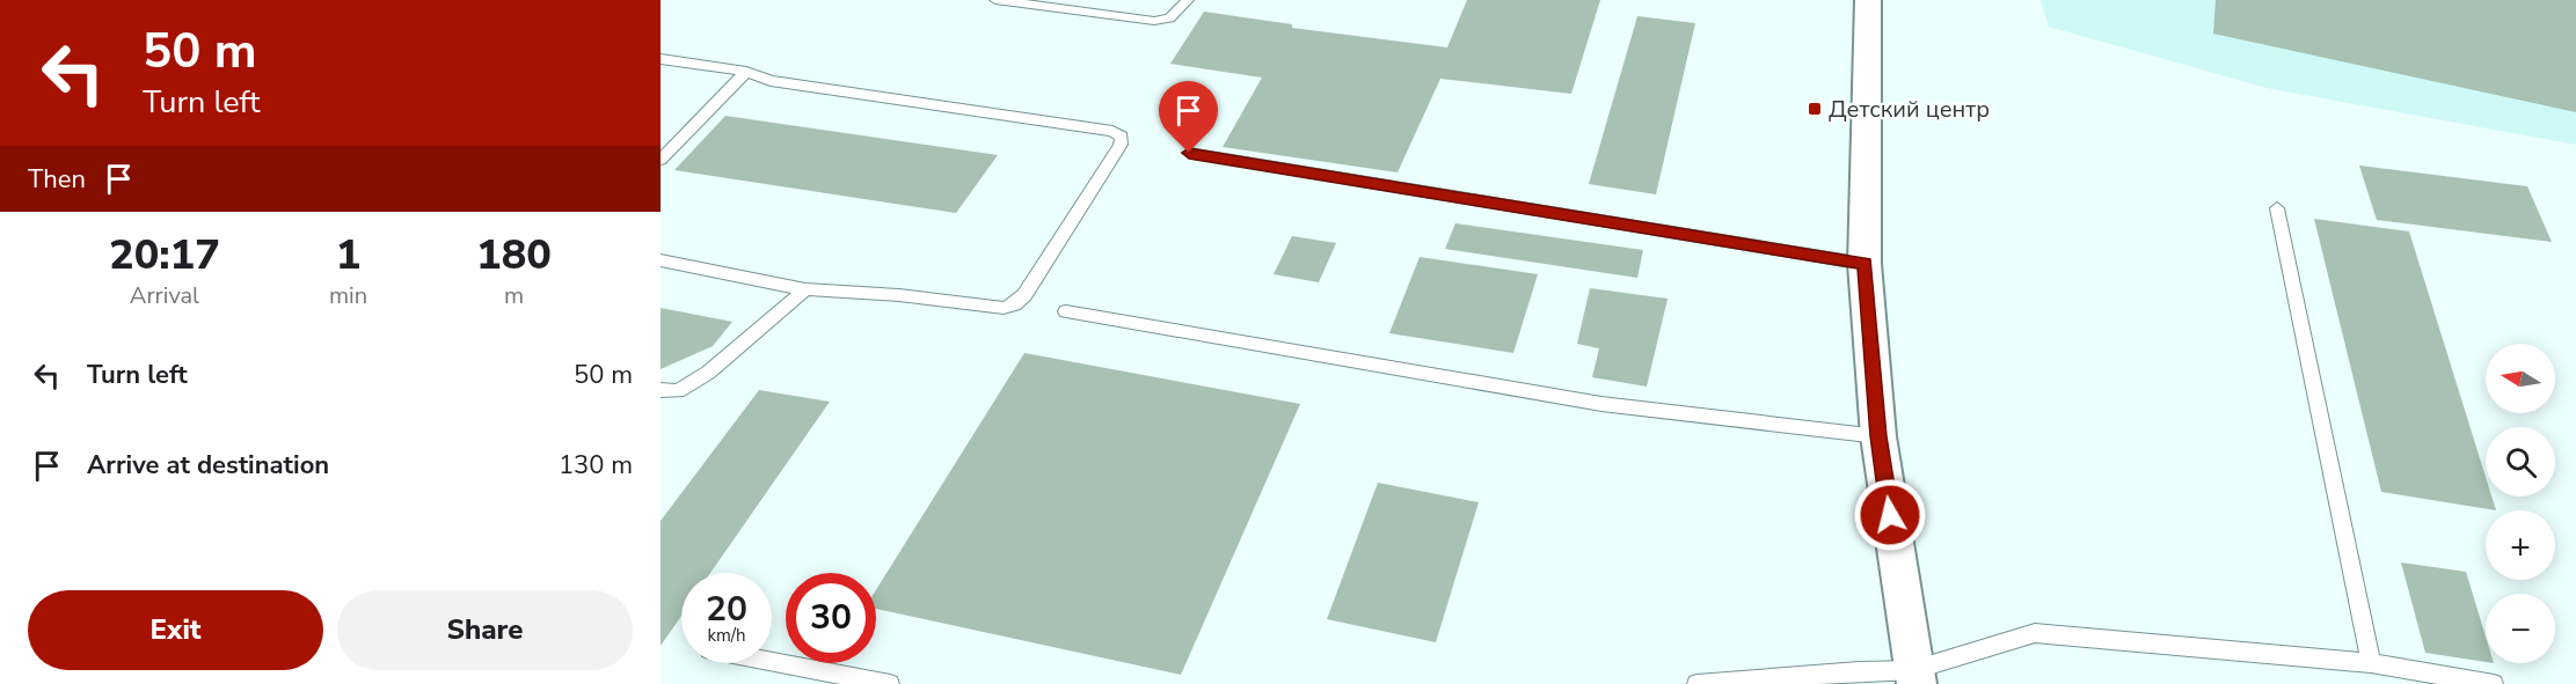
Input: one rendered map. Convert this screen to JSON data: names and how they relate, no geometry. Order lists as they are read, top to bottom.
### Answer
{
  "places": {
    "transit": ["Детский центр"]
  },
  "north": "left",
  "page": {
    "turn": ["50 m", "Turn left"],
    "then": "Then",
    "eta": [
      "20:17",
      "Arrival",
      "1",
      "min",
      "180",
      "m"
    ],
    "list": [
      {
        "name": "Turn left",
        "value": "50 m"
      },
      {
        "name": "Arrive at destination",
        "value": "130 m"
      }
    ],
    "map_buttons": ["+", "−"],
    "speed": "20 km/h",
    "limit": "30",
    "buttons": ["Exit", "Share"]
  }
}
